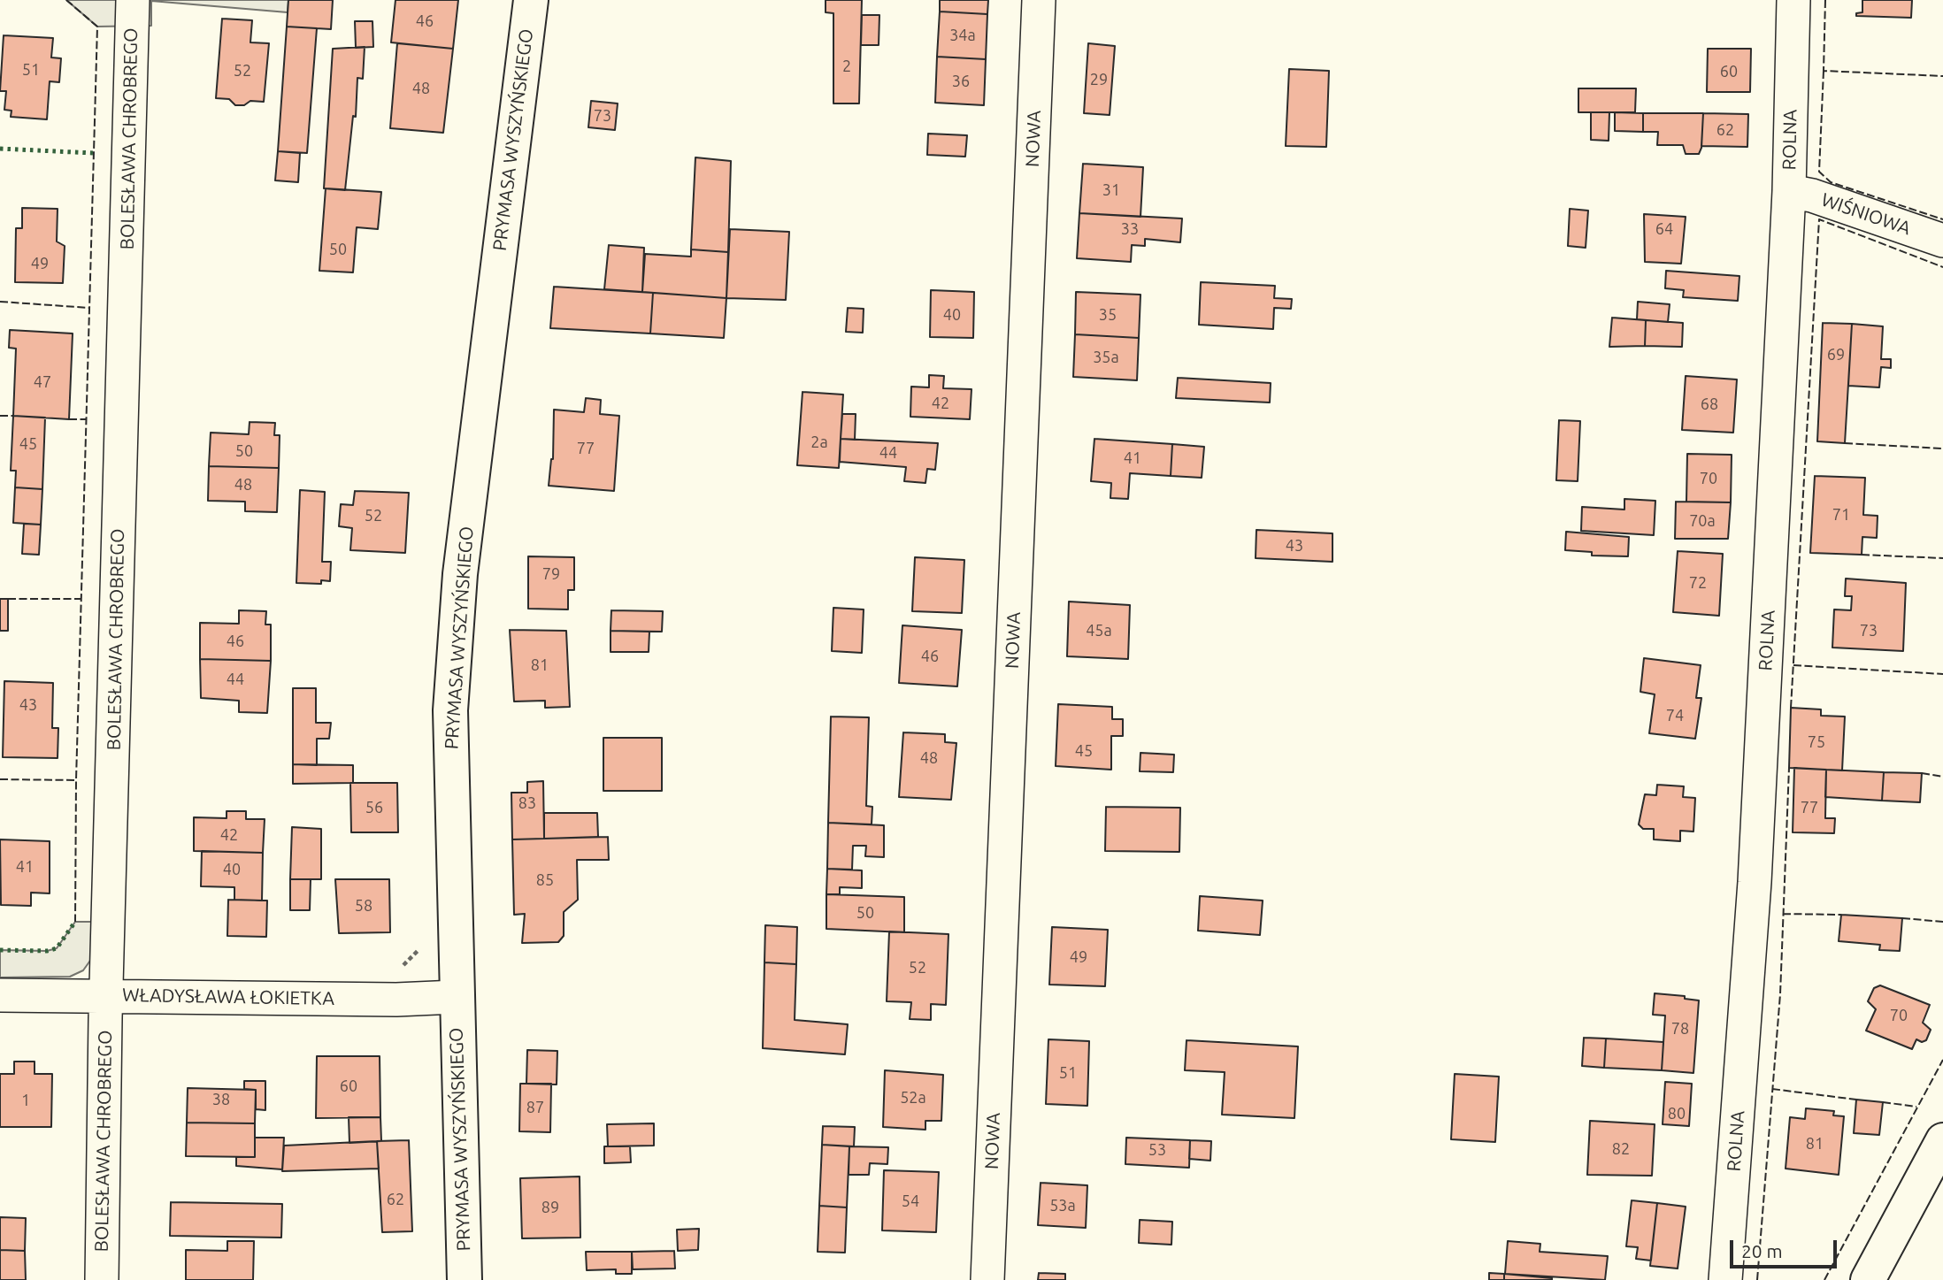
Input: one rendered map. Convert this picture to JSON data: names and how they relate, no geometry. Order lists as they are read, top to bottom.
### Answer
{
  "streets": {
    "street": [
      "BOLESŁAWA CHROBREGO",
      "NOWA",
      "PRYMASA WYSZYŃSKIEGO",
      "ROLNA",
      "WIŚNIOWA",
      "WŁADYSŁAWA ŁOKIETKA"
    ]
  },
  "crossings": [
    ["BOLESŁAWA CHROBREGO", "WŁADYSŁAWA ŁOKIETKA"],
    ["PRYMASA WYSZYŃSKIEGO", "WŁADYSŁAWA ŁOKIETKA"],
    ["ROLNA", "WIŚNIOWA"]
  ],
  "house_numbers": [
    "46",
    "34a",
    "2",
    "51",
    "52",
    "60",
    "29",
    "36",
    "48",
    "73",
    "62",
    "31",
    "33",
    "64",
    "50",
    "49",
    "40",
    "35",
    "69",
    "35a",
    "47",
    "42",
    "68",
    "2a",
    "45",
    "77",
    "50",
    "44",
    "41",
    "70",
    "48",
    "71",
    "52",
    "70a",
    "43",
    "79",
    "72",
    "45a",
    "73",
    "46",
    "46",
    "81",
    "44",
    "43",
    "74",
    "75",
    "45",
    "48",
    "83",
    "56",
    "77",
    "42",
    "41",
    "40",
    "85",
    "58",
    "50",
    "49",
    "52",
    "70",
    "78",
    "51",
    "60",
    "52a",
    "38",
    "1",
    "87",
    "80",
    "81",
    "82",
    "53",
    "62",
    "54",
    "53a",
    "89"
  ],
  "scale_bar": "20 m"
}
